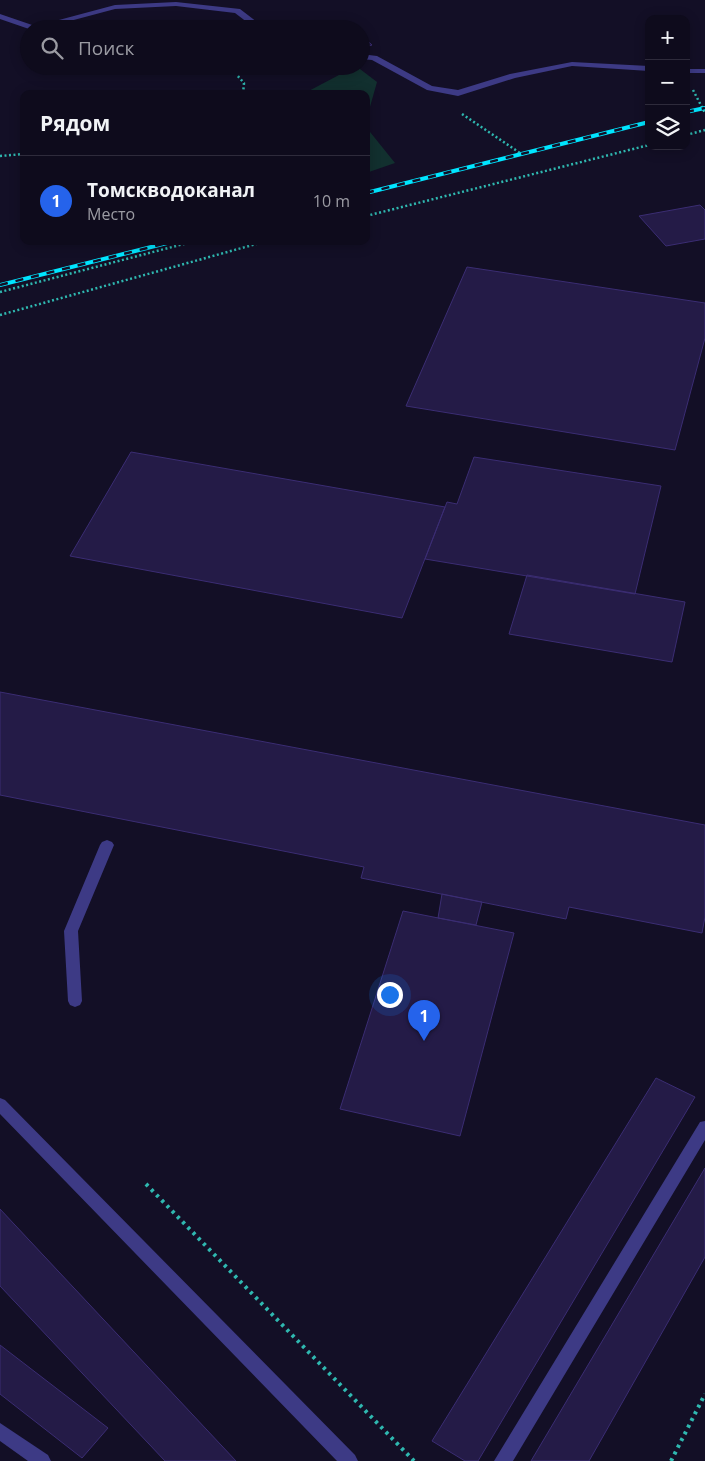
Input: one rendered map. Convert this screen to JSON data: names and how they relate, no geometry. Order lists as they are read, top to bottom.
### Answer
{
  "page": {
    "map_buttons": ["+", "−"],
    "search": "Поиск",
    "heading": "Рядом",
    "list": [
      {
        "mark": "1",
        "name": "Томскводоканал",
        "note": "Место",
        "value": "10 m"
      }
    ],
    "pins": "1"
  }
}
